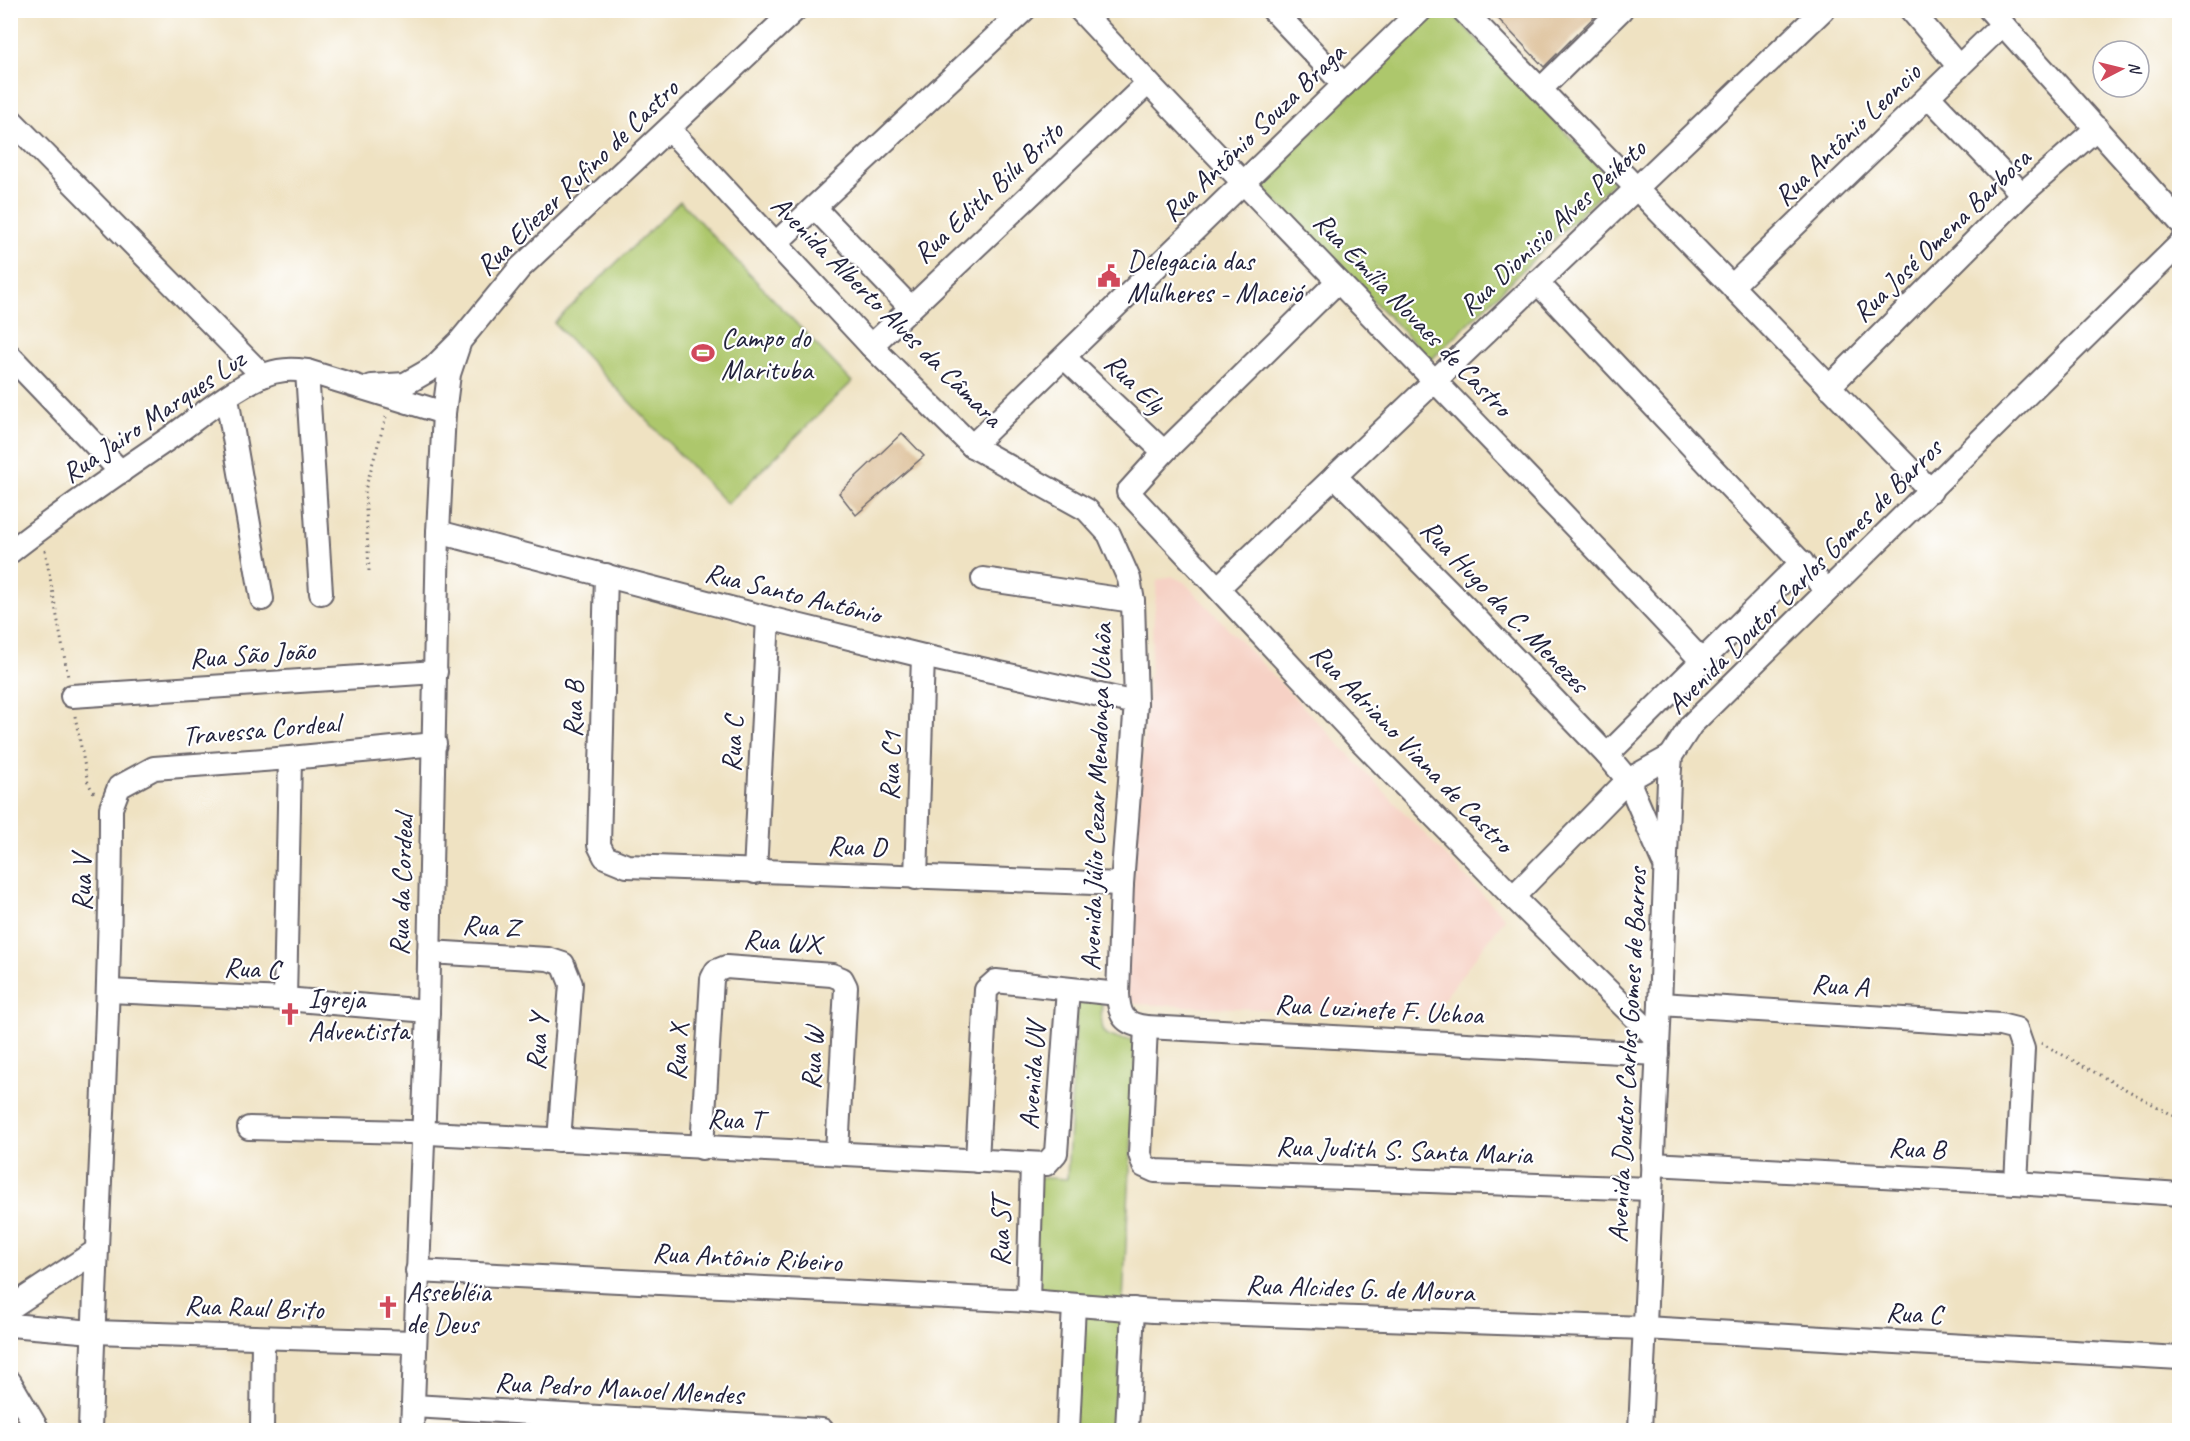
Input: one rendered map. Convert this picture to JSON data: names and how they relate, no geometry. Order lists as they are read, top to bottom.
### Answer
{
  "streets": {
    "street": [
      "Rua Antônio Souza Braga",
      "Rua Antônio Leoncio",
      "Rua Eliezer Rufino de Castro",
      "Rua Edith Bilu Brito",
      "Rua Dionisio Alves Peikoto",
      "Rua José Omena Barbosa",
      "Avenida Alberto Alves da Câmara",
      "Rua Emília Novaes de Castro",
      "Rua Ely",
      "Rua Jairo Marques Luz",
      "Avenida Doutor Carlos Gomes de Barros",
      "Rua Santo Antônio",
      "Rua Hugo da C. Menezes",
      "Rua São João",
      "Rua B",
      "Travessa Cordeal",
      "Rua C",
      "Rua Adriano Viana de Castro",
      "Rua C1",
      "Avenida Júlio Cezar Mendonça Uchôa",
      "Rua D",
      "Rua V",
      "Rua da Cordeal",
      "Rua Z",
      "Rua WX",
      "Rua A",
      "Rua Luzinete F. Uchoa",
      "Rua Y",
      "Rua X",
      "Rua W",
      "Avenida UV",
      "Rua T",
      "Rua Judith S. Santa Maria",
      "Rua ST",
      "Rua Antônio Ribeiro",
      "Rua Alcides G. de Moura",
      "Rua Raul Brito",
      "Rua Pedro Manoel Mendes"
    ]
  },
  "crossings": [
    ["Rua Antônio Souza Braga", "Avenida Alberto Alves da Câmara"],
    ["Rua Antônio Souza Braga", "Rua Emília Novaes de Castro"],
    ["Rua Antônio Souza Braga", "Rua Ely"],
    ["Rua Eliezer Rufino de Castro", "Avenida Alberto Alves da Câmara"],
    ["Rua Eliezer Rufino de Castro", "Rua Jairo Marques Luz"],
    ["Rua Eliezer Rufino de Castro", "Rua da Cordeal"],
    ["Rua Edith Bilu Brito", "Avenida Alberto Alves da Câmara"],
    ["Rua Edith Bilu Brito", "Rua Emília Novaes de Castro"],
    ["Rua Dionisio Alves Peikoto", "Rua Emília Novaes de Castro"],
    ["Rua Dionisio Alves Peikoto", "Rua Hugo da C. Menezes"],
    ["Rua Dionisio Alves Peikoto", "Rua Adriano Viana de Castro"],
    ["Avenida Alberto Alves da Câmara", "Avenida Júlio Cezar Mendonça Uchôa"],
    ["Rua Ely", "Rua Adriano Viana de Castro"],
    ["Rua Jairo Marques Luz", "Rua da Cordeal"],
    ["Avenida Doutor Carlos Gomes de Barros", "Rua Hugo da C. Menezes"],
    ["Avenida Doutor Carlos Gomes de Barros", "Rua B"],
    ["Avenida Doutor Carlos Gomes de Barros", "Rua C"],
    ["Avenida Doutor Carlos Gomes de Barros", "Rua Adriano Viana de Castro"],
    ["Avenida Doutor Carlos Gomes de Barros", "Rua A"],
    ["Avenida Doutor Carlos Gomes de Barros", "Rua Luzinete F. Uchoa"],
    ["Avenida Doutor Carlos Gomes de Barros", "Rua Judith S. Santa Maria"],
    ["Avenida Doutor Carlos Gomes de Barros", "Rua Alcides G. de Moura"],
    ["Rua Santo Antônio", "Rua B"],
    ["Rua Santo Antônio", "Rua C"],
    ["Rua Santo Antônio", "Rua C1"],
    ["Rua Santo Antônio", "Avenida Júlio Cezar Mendonça Uchôa"],
    ["Rua Santo Antônio", "Rua da Cordeal"],
    ["Rua São João", "Rua da Cordeal"],
    ["Rua B", "Rua D"],
    ["Travessa Cordeal", "Rua V"],
    ["Travessa Cordeal", "Rua da Cordeal"],
    ["Rua C", "Rua D"],
    ["Rua C", "Rua V"],
    ["Rua C", "Rua da Cordeal"],
    ["Rua C", "Rua Alcides G. de Moura"],
    ["Rua Adriano Viana de Castro", "Rua Luzinete F. Uchoa"],
    ["Rua C1", "Rua D"],
    ["Avenida Júlio Cezar Mendonça Uchôa", "Rua D"],
    ["Avenida Júlio Cezar Mendonça Uchôa", "Rua Luzinete F. Uchoa"],
    ["Rua da Cordeal", "Rua Z"],
    ["Rua da Cordeal", "Rua T"],
    ["Rua da Cordeal", "Rua Antônio Ribeiro"],
    ["Rua da Cordeal", "Rua Raul Brito"],
    ["Rua da Cordeal", "Rua Pedro Manoel Mendes"],
    ["Rua Z", "Rua Y"],
    ["Rua WX", "Rua X"],
    ["Rua WX", "Rua W"],
    ["Rua Luzinete F. Uchoa", "Rua Judith S. Santa Maria"],
    ["Rua Y", "Rua T"],
    ["Rua X", "Rua T"],
    ["Rua W", "Rua T"],
    ["Avenida UV", "Rua T"],
    ["Avenida UV", "Rua ST"],
    ["Rua T", "Rua ST"],
    ["Rua ST", "Rua Antônio Ribeiro"],
    ["Rua Antônio Ribeiro", "Rua Alcides G. de Moura"]
  ],
  "places": {
    "public building": ["Delegacia das Mulheres - Maceió"],
    "sports": ["Campo do Marituba"],
    "church": ["Igreja Adventista", "Assebléia de Deus"]
  },
  "north": "right"
}
